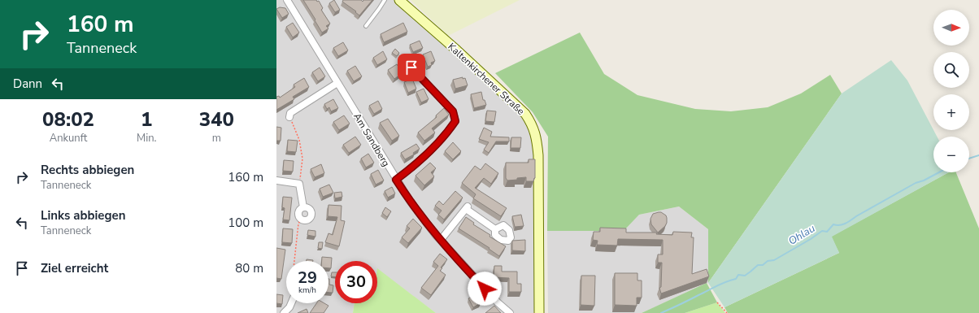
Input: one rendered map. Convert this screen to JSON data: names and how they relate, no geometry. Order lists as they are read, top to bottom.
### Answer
{
  "streets": {
    "main road": ["Kaltenkirchener Straße"],
    "street": ["Am Sandberg"]
  },
  "water": ["Ohlau"],
  "north": "right",
  "page": {
    "turn": ["160 m", "Tanneneck"],
    "map_buttons": ["+", "−"],
    "then": "Dann",
    "eta": [
      "08:02",
      "Ankunft",
      "1",
      "Min.",
      "340",
      "m"
    ],
    "list": [
      {
        "name": "Rechts abbiegen",
        "note": "Tanneneck",
        "value": "160 m"
      },
      {
        "name": "Links abbiegen",
        "note": "Tanneneck",
        "value": "100 m"
      },
      {
        "name": "Ziel erreicht",
        "value": "80 m"
      }
    ],
    "speed": "29 km/h",
    "limit": "30"
  }
}
